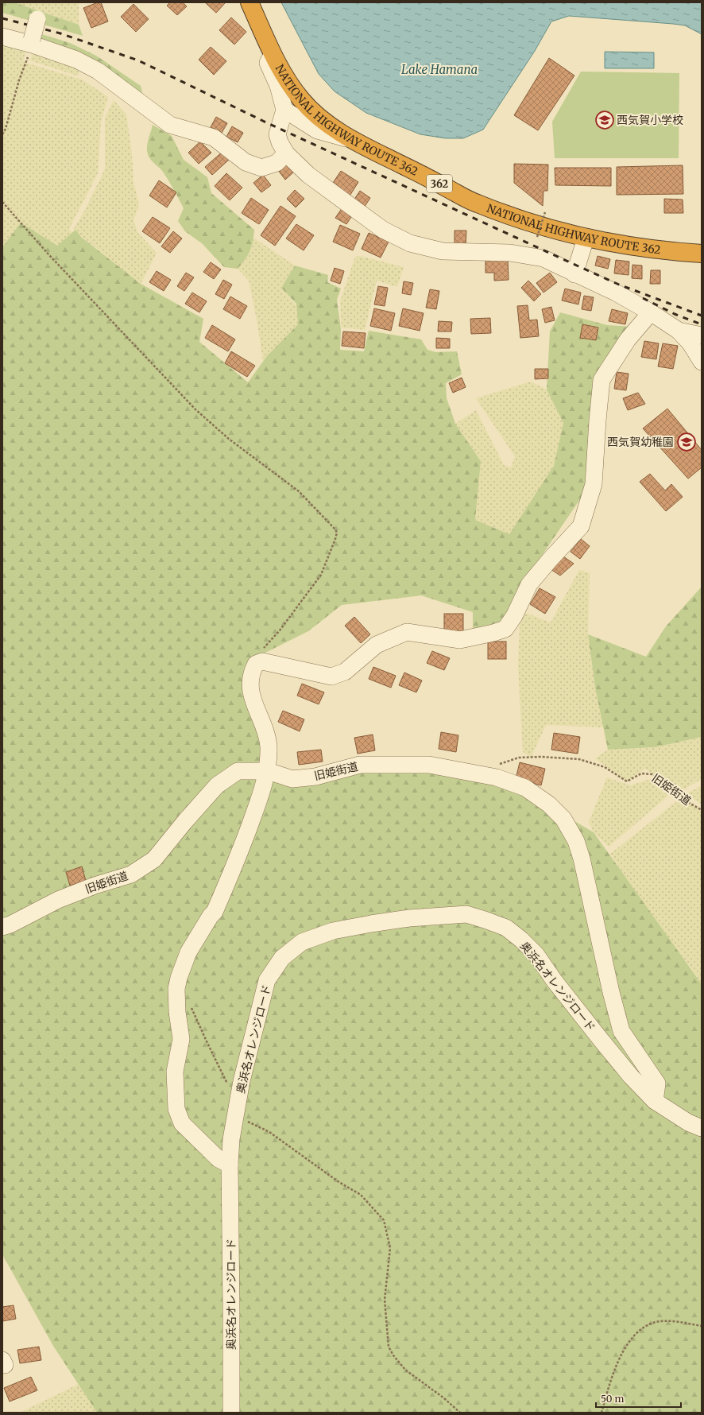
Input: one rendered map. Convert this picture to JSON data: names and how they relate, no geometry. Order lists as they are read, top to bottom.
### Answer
{
  "streets": {
    "highway": ["NATIONAL HIGHWAY ROUTE 362", "362"],
    "street": ["旧姫街道", "奥浜名オレンジロード"]
  },
  "crossings": [
    ["旧姫街道", "奥浜名オレンジロード"]
  ],
  "water": ["Lake Hamana"],
  "places": {
    "school or university": ["西気賀小学校", "西気賀幼稚園"]
  },
  "scale_bar": "50 m"
}
